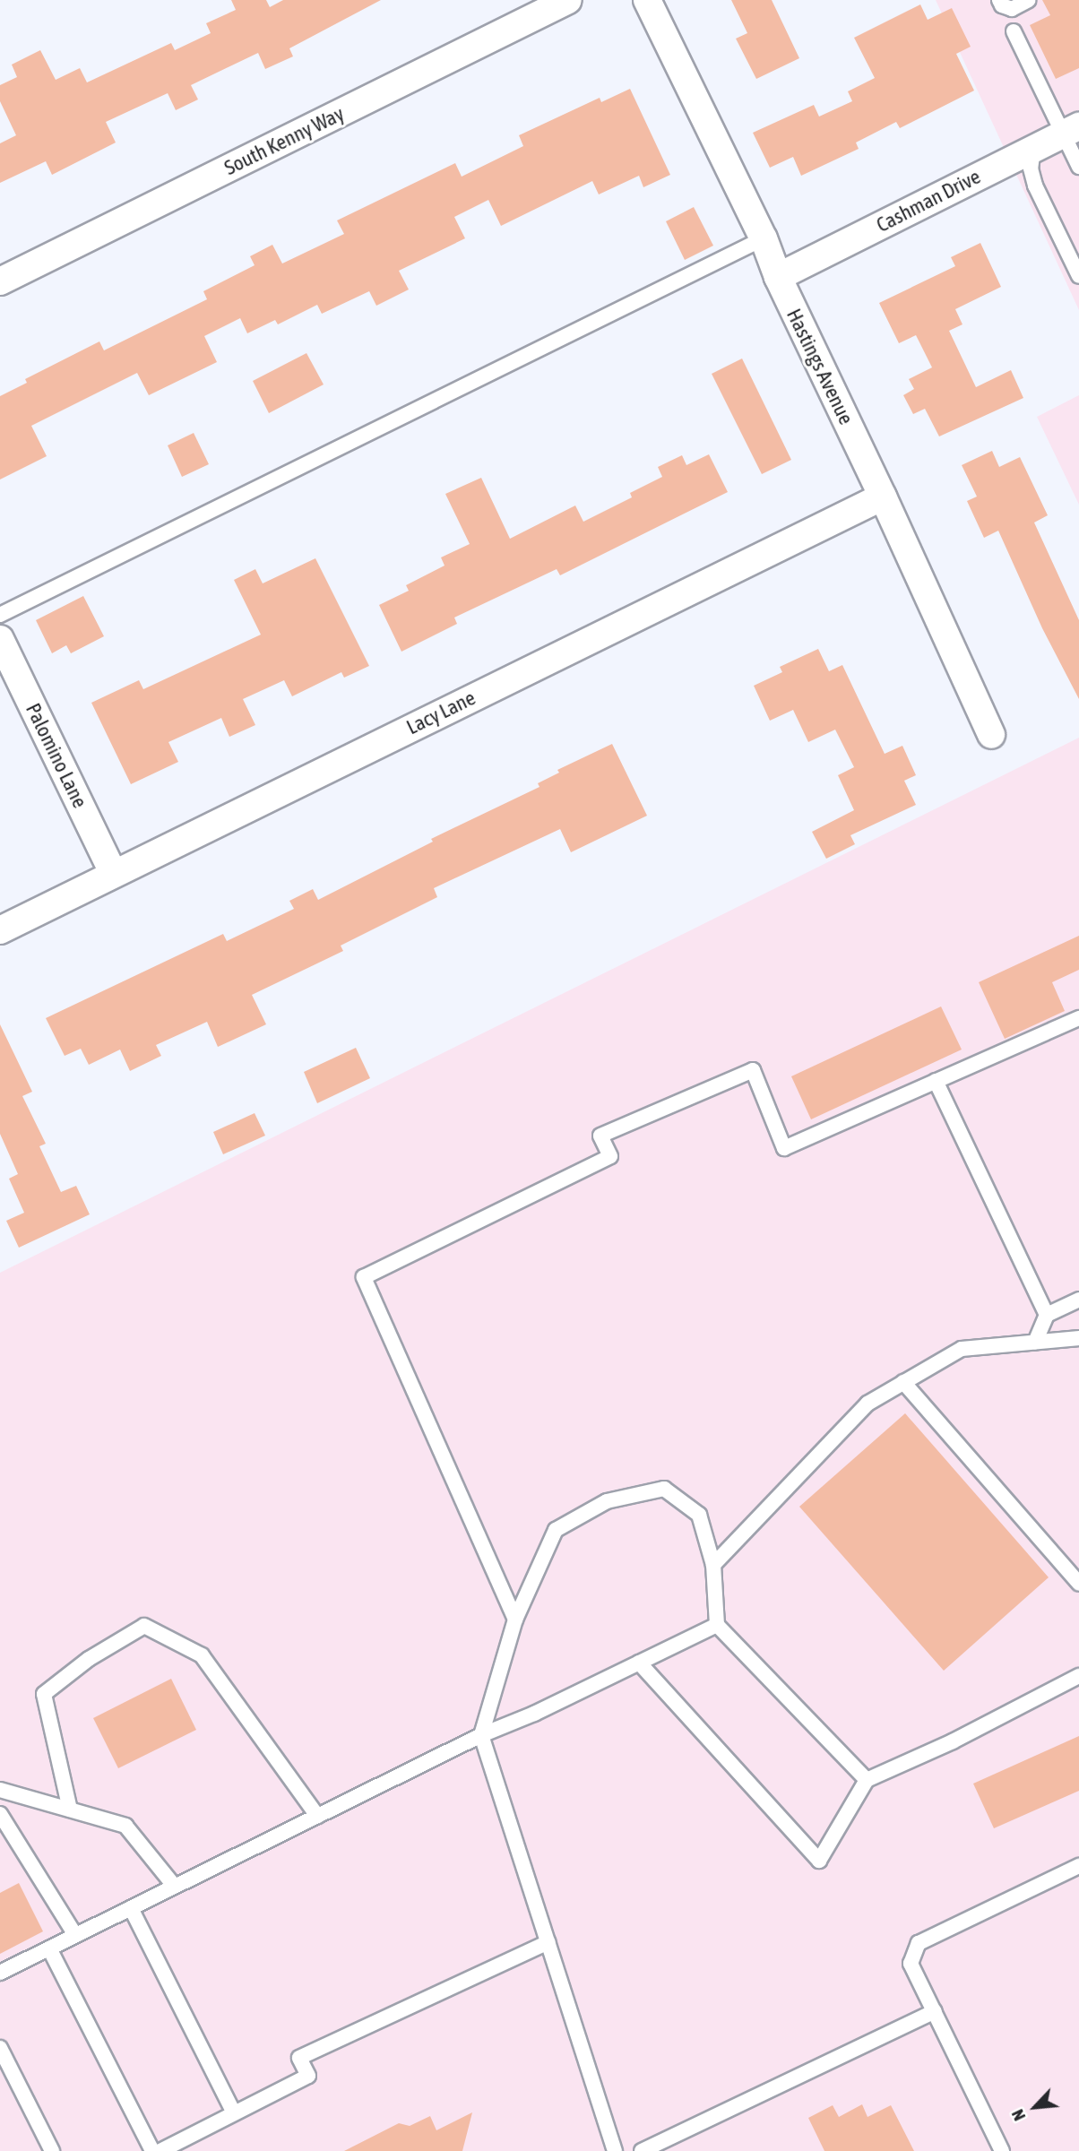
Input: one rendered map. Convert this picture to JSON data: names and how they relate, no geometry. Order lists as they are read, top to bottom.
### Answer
{
  "streets": {
    "street": [
      "South Kenny Way",
      "Cashman Drive",
      "Hastings Avenue",
      "Lacy Lane",
      "Palomino Lane"
    ]
  },
  "crossings": [
    ["Cashman Drive", "Hastings Avenue"],
    ["Hastings Avenue", "Lacy Lane"],
    ["Lacy Lane", "Palomino Lane"]
  ],
  "north": "bottom left"
}
